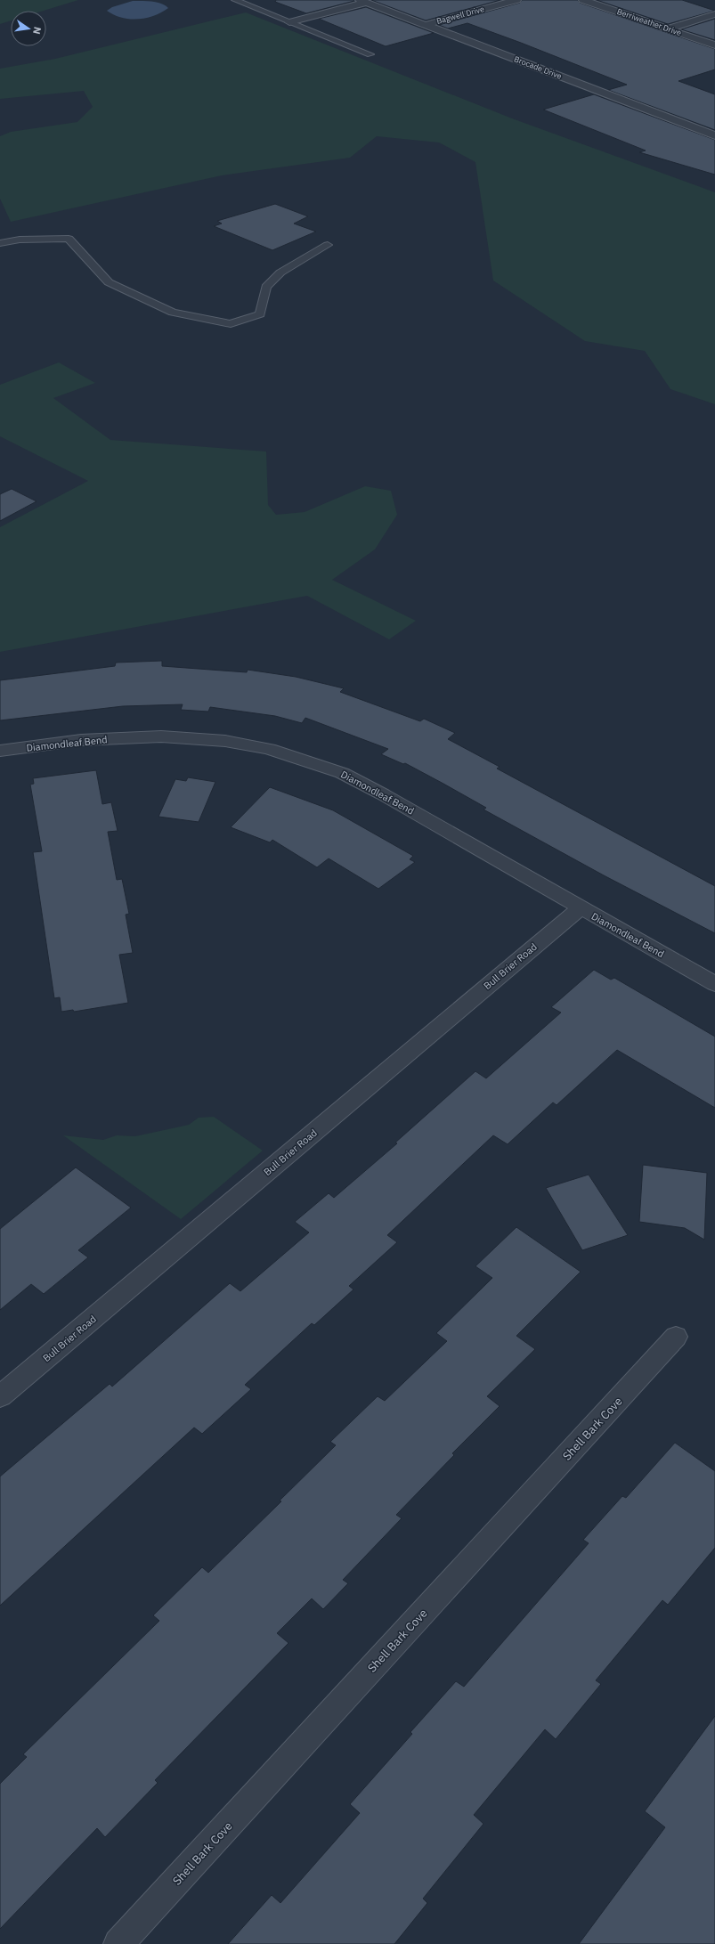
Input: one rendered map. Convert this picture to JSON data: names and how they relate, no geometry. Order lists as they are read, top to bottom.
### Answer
{
  "streets": {
    "street": [
      "Bagwell Drive",
      "Berriweather Drive",
      "Brocade Drive",
      "Diamondleaf Bend",
      "Bull Brier Road",
      "Shell Bark Cove"
    ]
  },
  "crossings": [
    ["Bagwell Drive", "Brocade Drive"],
    ["Diamondleaf Bend", "Bull Brier Road"]
  ],
  "north": "right"
}
